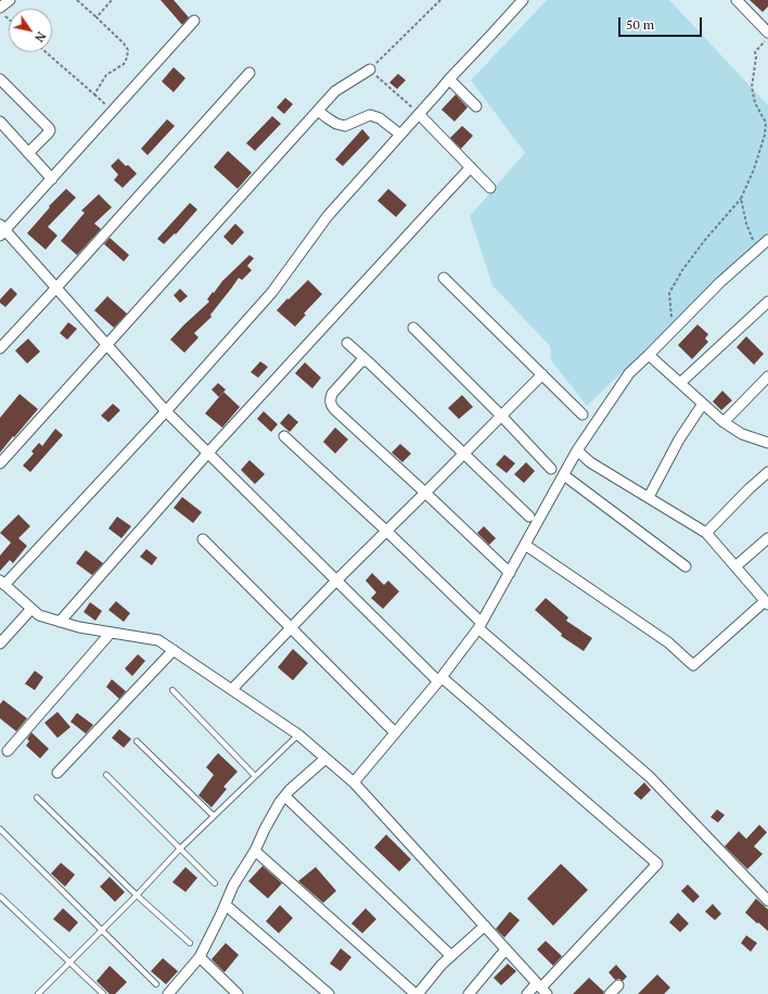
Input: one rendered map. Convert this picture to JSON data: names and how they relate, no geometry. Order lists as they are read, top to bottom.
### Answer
{
  "scale_bar": "50 m",
  "north": "bottom right"
}
